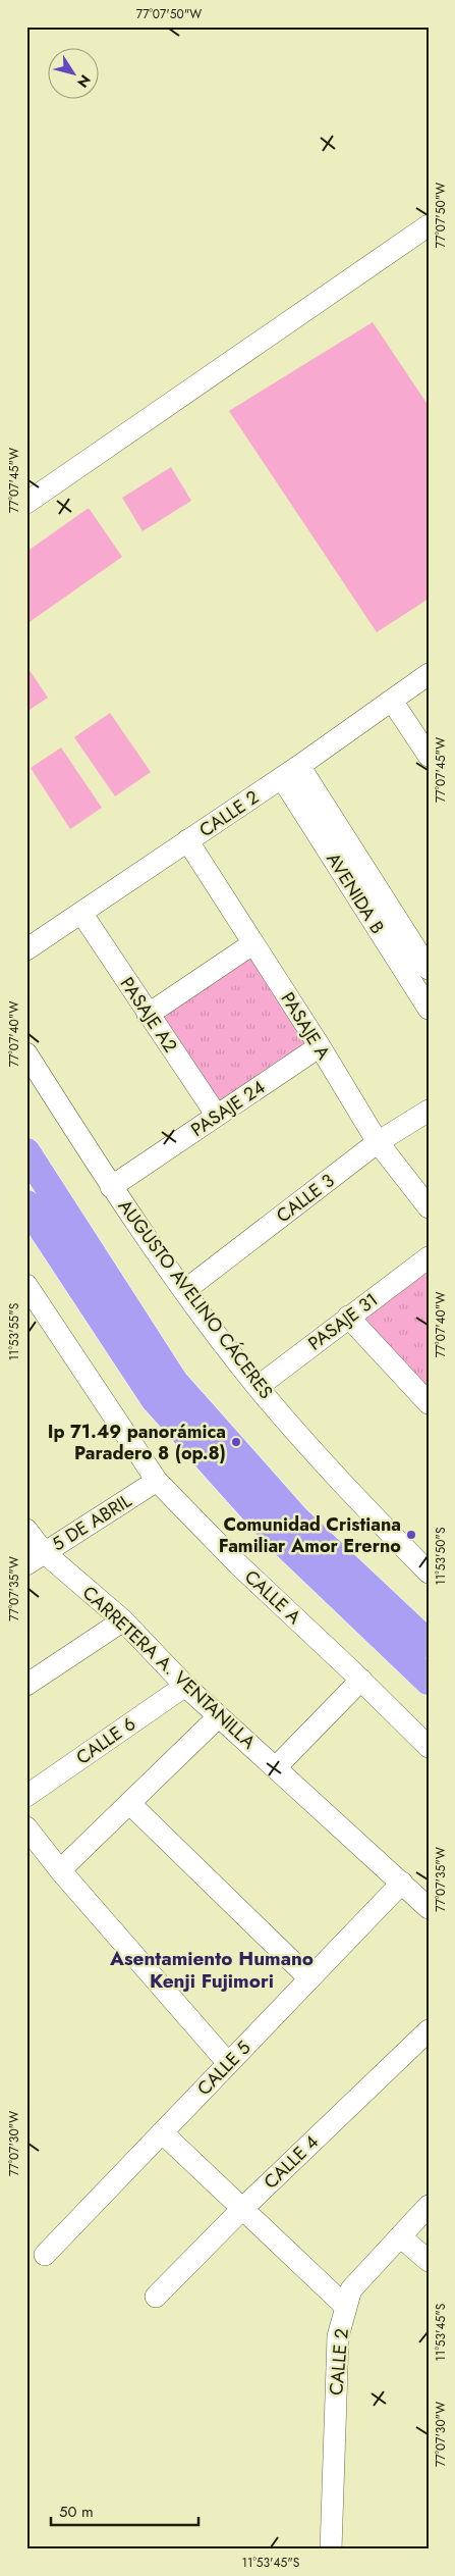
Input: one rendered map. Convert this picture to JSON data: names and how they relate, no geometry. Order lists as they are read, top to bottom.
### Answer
{
  "streets": {
    "street": [
      "CALLE 2",
      "AVENIDA B",
      "PASAJE A2",
      "PASAJE A",
      "PASAJE 24",
      "CALLE 3",
      "AUGUSTO AVELINO CÁCERES",
      "PASAJE 31",
      "5 DE ABRIL",
      "CALLE A",
      "CARRETERA A. VENTANILLA",
      "CALLE 6",
      "CALLE 5",
      "CALLE 4"
    ]
  },
  "crossings": [
    ["CALLE 2", "AVENIDA B"],
    ["CALLE 2", "PASAJE A2"],
    ["CALLE 2", "PASAJE A"],
    ["PASAJE A2", "PASAJE 24"],
    ["PASAJE A", "PASAJE 24"],
    ["PASAJE A", "CALLE 3"],
    ["PASAJE 24", "AUGUSTO AVELINO CÁCERES"],
    ["CALLE 3", "AUGUSTO AVELINO CÁCERES"],
    ["AUGUSTO AVELINO CÁCERES", "PASAJE 31"],
    ["5 DE ABRIL", "CALLE A"],
    ["5 DE ABRIL", "CARRETERA A. VENTANILLA"],
    ["CARRETERA A. VENTANILLA", "CALLE 6"],
    ["CARRETERA A. VENTANILLA", "CALLE 5"]
  ],
  "districts": ["Asentamiento Humano Kenji Fujimori"],
  "places": ["Ip 71.49 panorámica Paradero 8 (op.8)", "Comunidad Cristiana Familiar Amor Ererno"],
  "scale_bar": "50 m",
  "north": "bottom right",
  "coordinates": [
    "77°07'50\"W",
    "77°07'45\"W",
    "77°07'40\"W",
    "11°53'55\"S",
    "11°53'50\"S",
    "77°07'35\"W",
    "77°07'30\"W",
    "11°53'45\"S"
  ]
}
